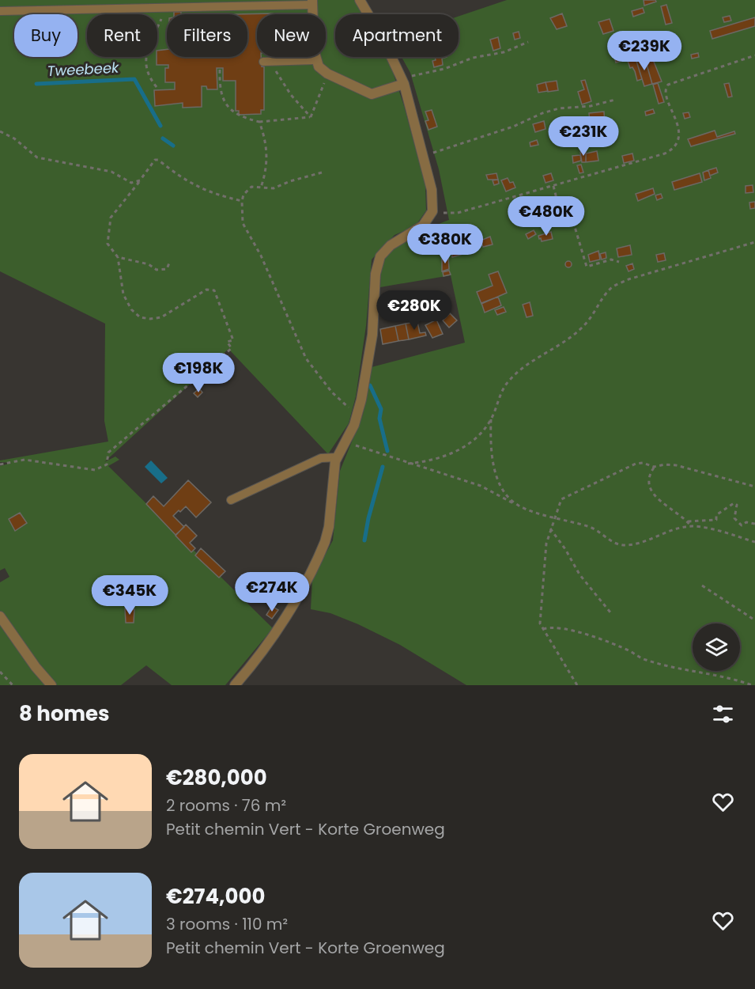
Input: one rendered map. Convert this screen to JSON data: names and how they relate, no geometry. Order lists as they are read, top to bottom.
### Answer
{
  "water": ["Tweebeek"],
  "page": {
    "chip": [
      "Buy",
      "Rent",
      "Filters",
      "New",
      "Apartment"
    ],
    "price": [
      "€239K",
      "€231K",
      "€480K",
      "€380K",
      "€280K",
      "€198K",
      "€274K",
      "€345K"
    ],
    "heading": "8 homes",
    "list": [
      {
        "name": "€280,000",
        "note": "2 rooms · 76 m² · Petit chemin Vert - Korte Groenweg"
      },
      {
        "name": "€274,000",
        "note": "3 rooms · 110 m² · Petit chemin Vert - Korte Groenweg"
      }
    ]
  }
}
